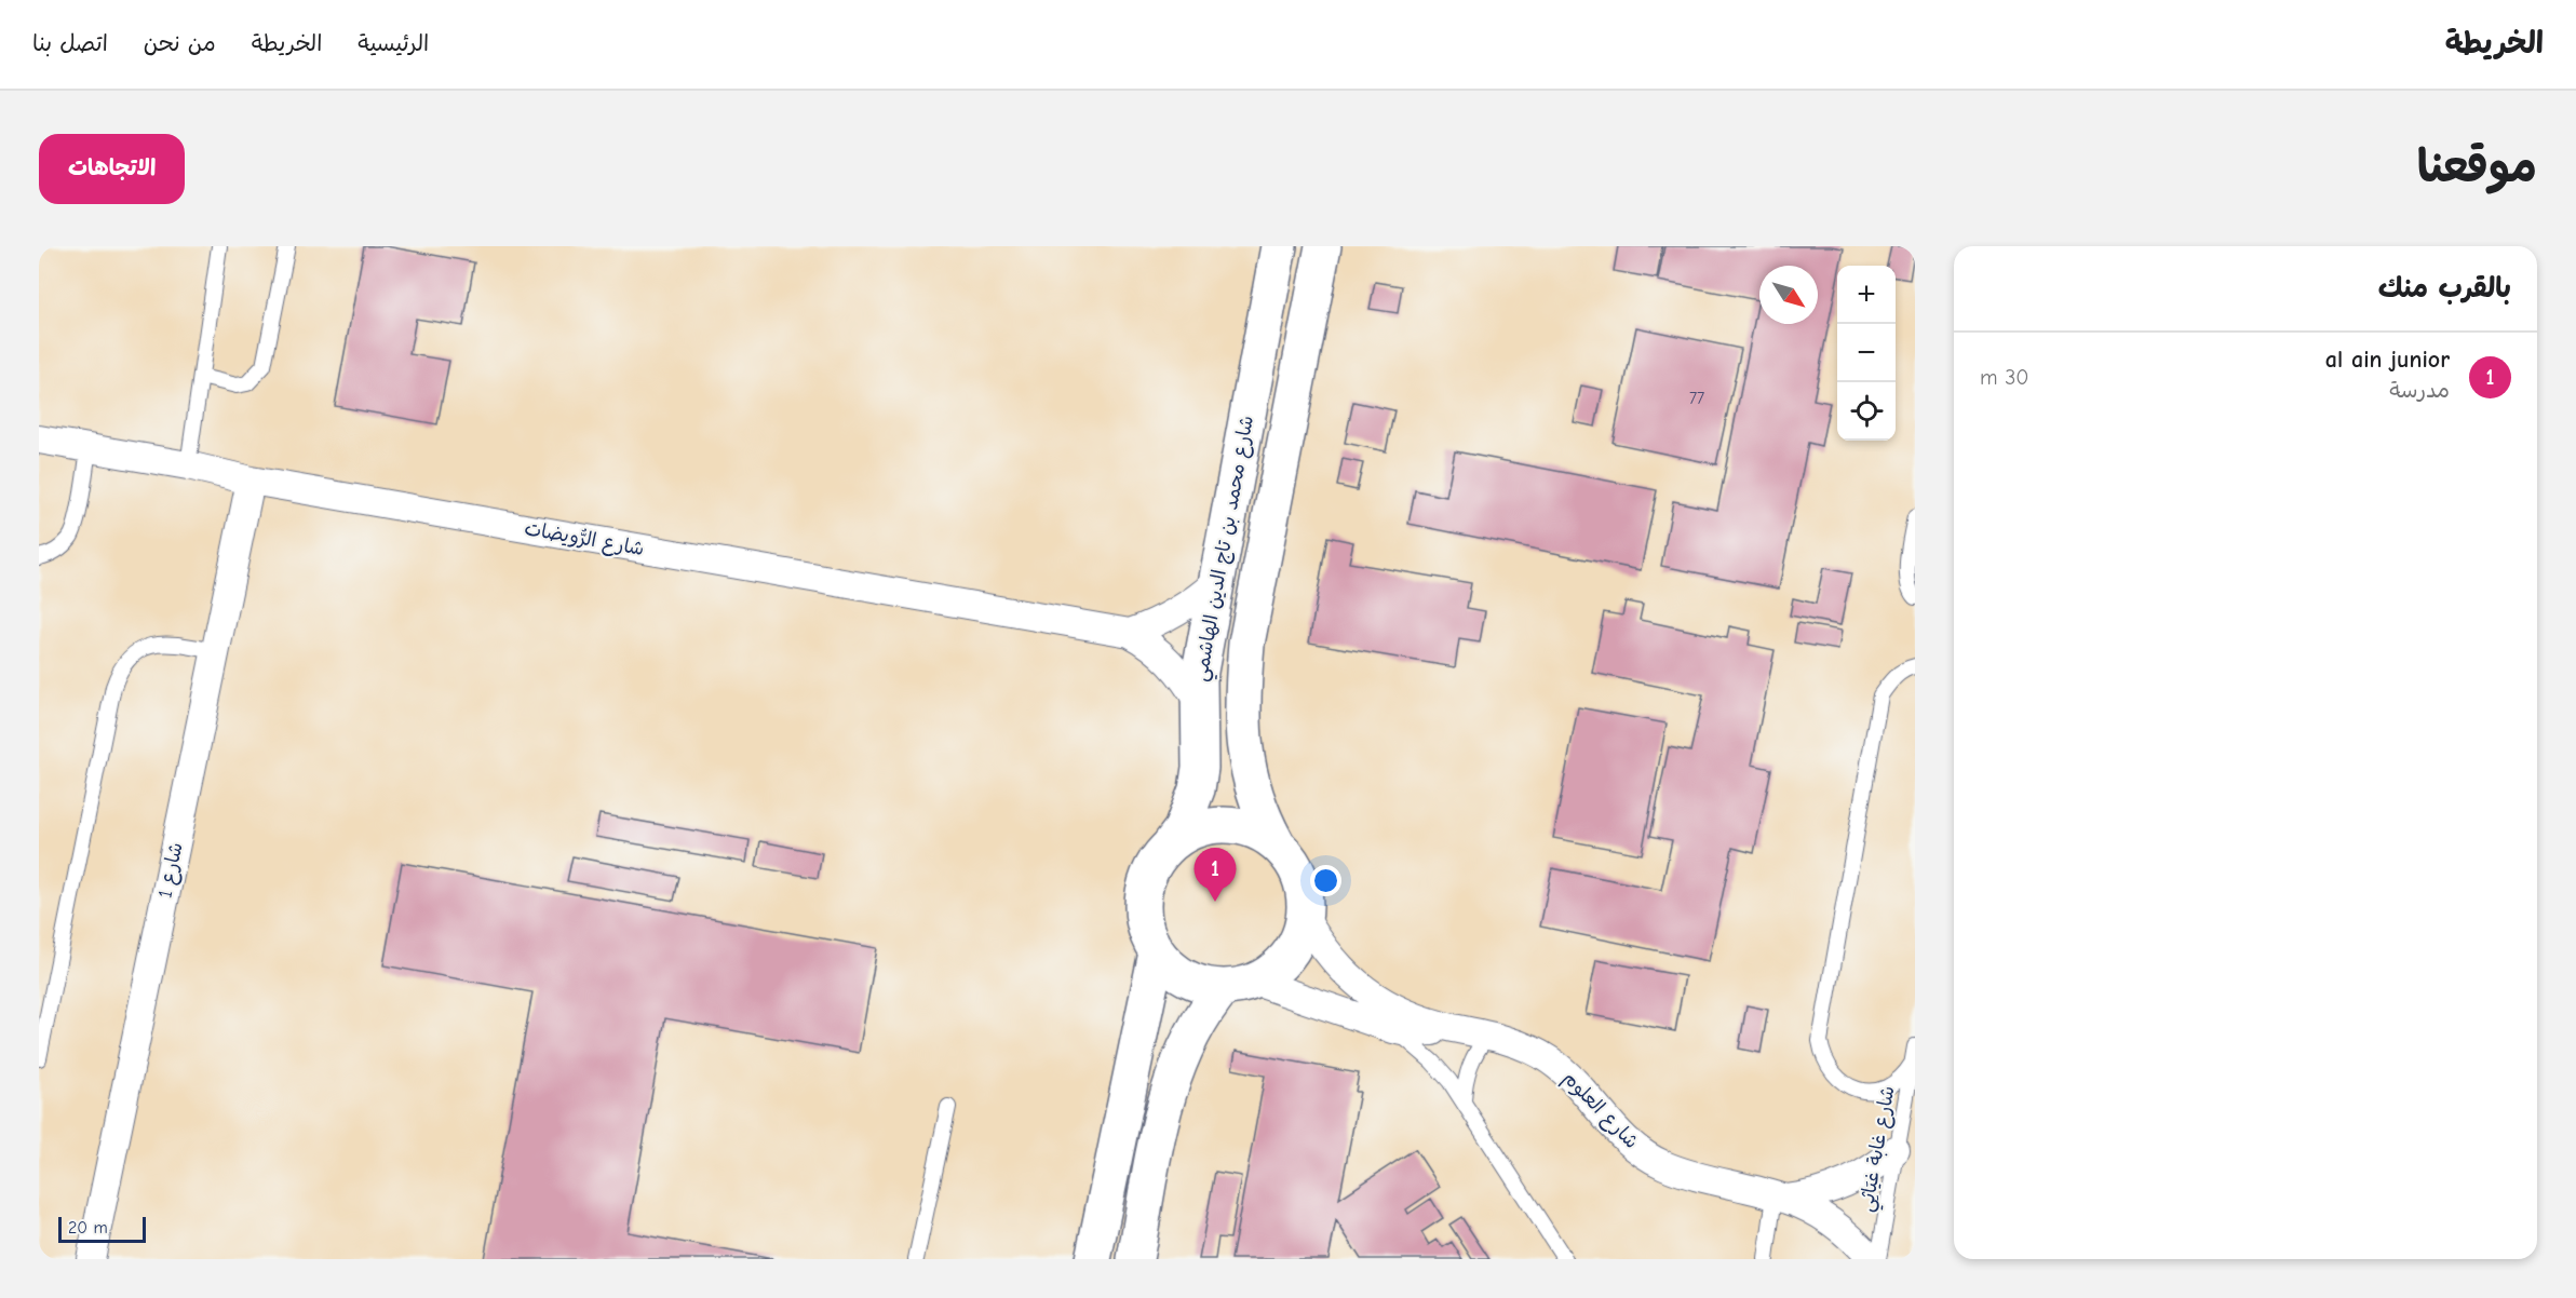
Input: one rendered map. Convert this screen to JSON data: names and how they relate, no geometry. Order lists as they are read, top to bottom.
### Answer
{
  "streets": {
    "street": [
      "شارع الرُّويضات",
      "شارع محمد بن تاج الدين الهاشمي",
      "شارع 1",
      "شارع العلوم"
    ],
    "lane": ["شارع غابة غيَاثِي"]
  },
  "crossings": [
    ["شارع الرُّويضات", "شارع محمد بن تاج الدين الهاشمي"],
    ["شارع الرُّويضات", "شارع 1"],
    ["شارع محمد بن تاج الدين الهاشمي", "شارع العلوم"],
    ["شارع العلوم", "شارع غابة غيَاثِي"]
  ],
  "house_numbers": ["77"],
  "scale_bar": "20 m",
  "north": "bottom right",
  "page": {
    "header": "الخريطة",
    "nav": [
      "الرئيسية",
      "الخريطة",
      "من نحن",
      "اتصل بنا"
    ],
    "title": "موقعنا",
    "buttons": "الاتجاهات",
    "heading": "بالقرب منك",
    "map_buttons": ["+", "−"],
    "list": [
      {
        "mark": "1",
        "name": "al ain junior",
        "note": "مدرسة",
        "value": "30 m"
      }
    ],
    "pins": "1",
    "scale": "20 m"
  }
}
